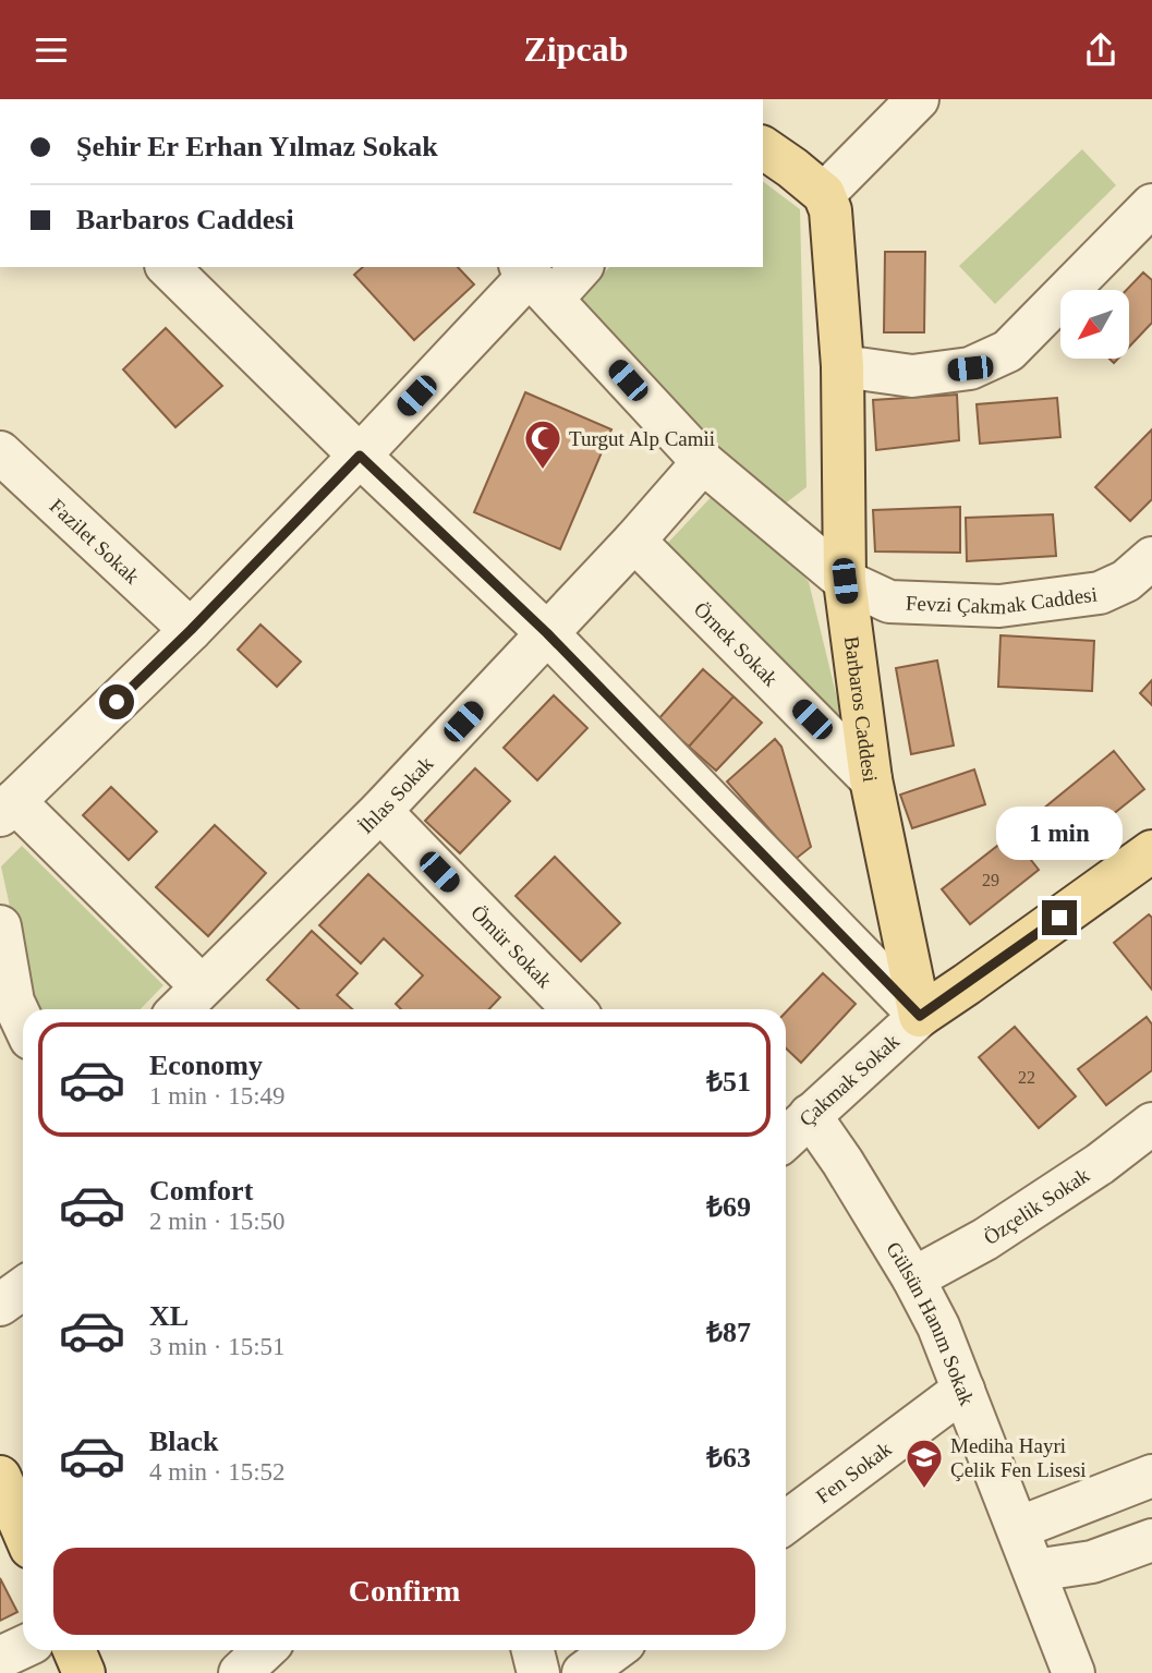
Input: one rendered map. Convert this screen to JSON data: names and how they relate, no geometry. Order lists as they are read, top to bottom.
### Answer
{
  "streets": {
    "main road": ["Barbaros Caddesi"],
    "street": [
      "Fazilet Sokak",
      "Fevzi Çakmak Caddesi",
      "Örnek Sokak",
      "İhlas Sokak",
      "Ömür Sokak",
      "Çakmak Sokak",
      "Özçelik Sokak",
      "Gülsün Hanım Sokak",
      "Fen Sokak"
    ]
  },
  "crossings": [
    ["Fevzi Çakmak Caddesi", "Barbaros Caddesi"],
    ["Fevzi Çakmak Caddesi", "İhlas Sokak"],
    ["Örnek Sokak", "Barbaros Caddesi"],
    ["Örnek Sokak", "İhlas Sokak"],
    ["Barbaros Caddesi", "Çakmak Sokak"],
    ["İhlas Sokak", "Ömür Sokak"],
    ["Çakmak Sokak", "Gülsün Hanım Sokak"],
    ["Özçelik Sokak", "Gülsün Hanım Sokak"],
    ["Gülsün Hanım Sokak", "Fen Sokak"]
  ],
  "places": {
    "mosque": ["Turgut Alp Camii"],
    "school or university": ["Mediha Hayri Çelik Fen Lisesi"]
  },
  "house_numbers": ["29", "22"],
  "north": "bottom left",
  "page": {
    "header": "Zipcab",
    "banner": ["Şehir Er Erhan Yılmaz Sokak", "Barbaros Caddesi"],
    "bubble": "1 min",
    "list": [
      {
        "name": "Economy",
        "note": "1 min · 15:49",
        "value": "₺51"
      },
      {
        "name": "Comfort",
        "note": "2 min · 15:50",
        "value": "₺69"
      },
      {
        "name": "XL",
        "note": "3 min · 15:51",
        "value": "₺87"
      },
      {
        "name": "Black",
        "note": "4 min · 15:52",
        "value": "₺63"
      }
    ],
    "buttons": "Confirm"
  }
}
